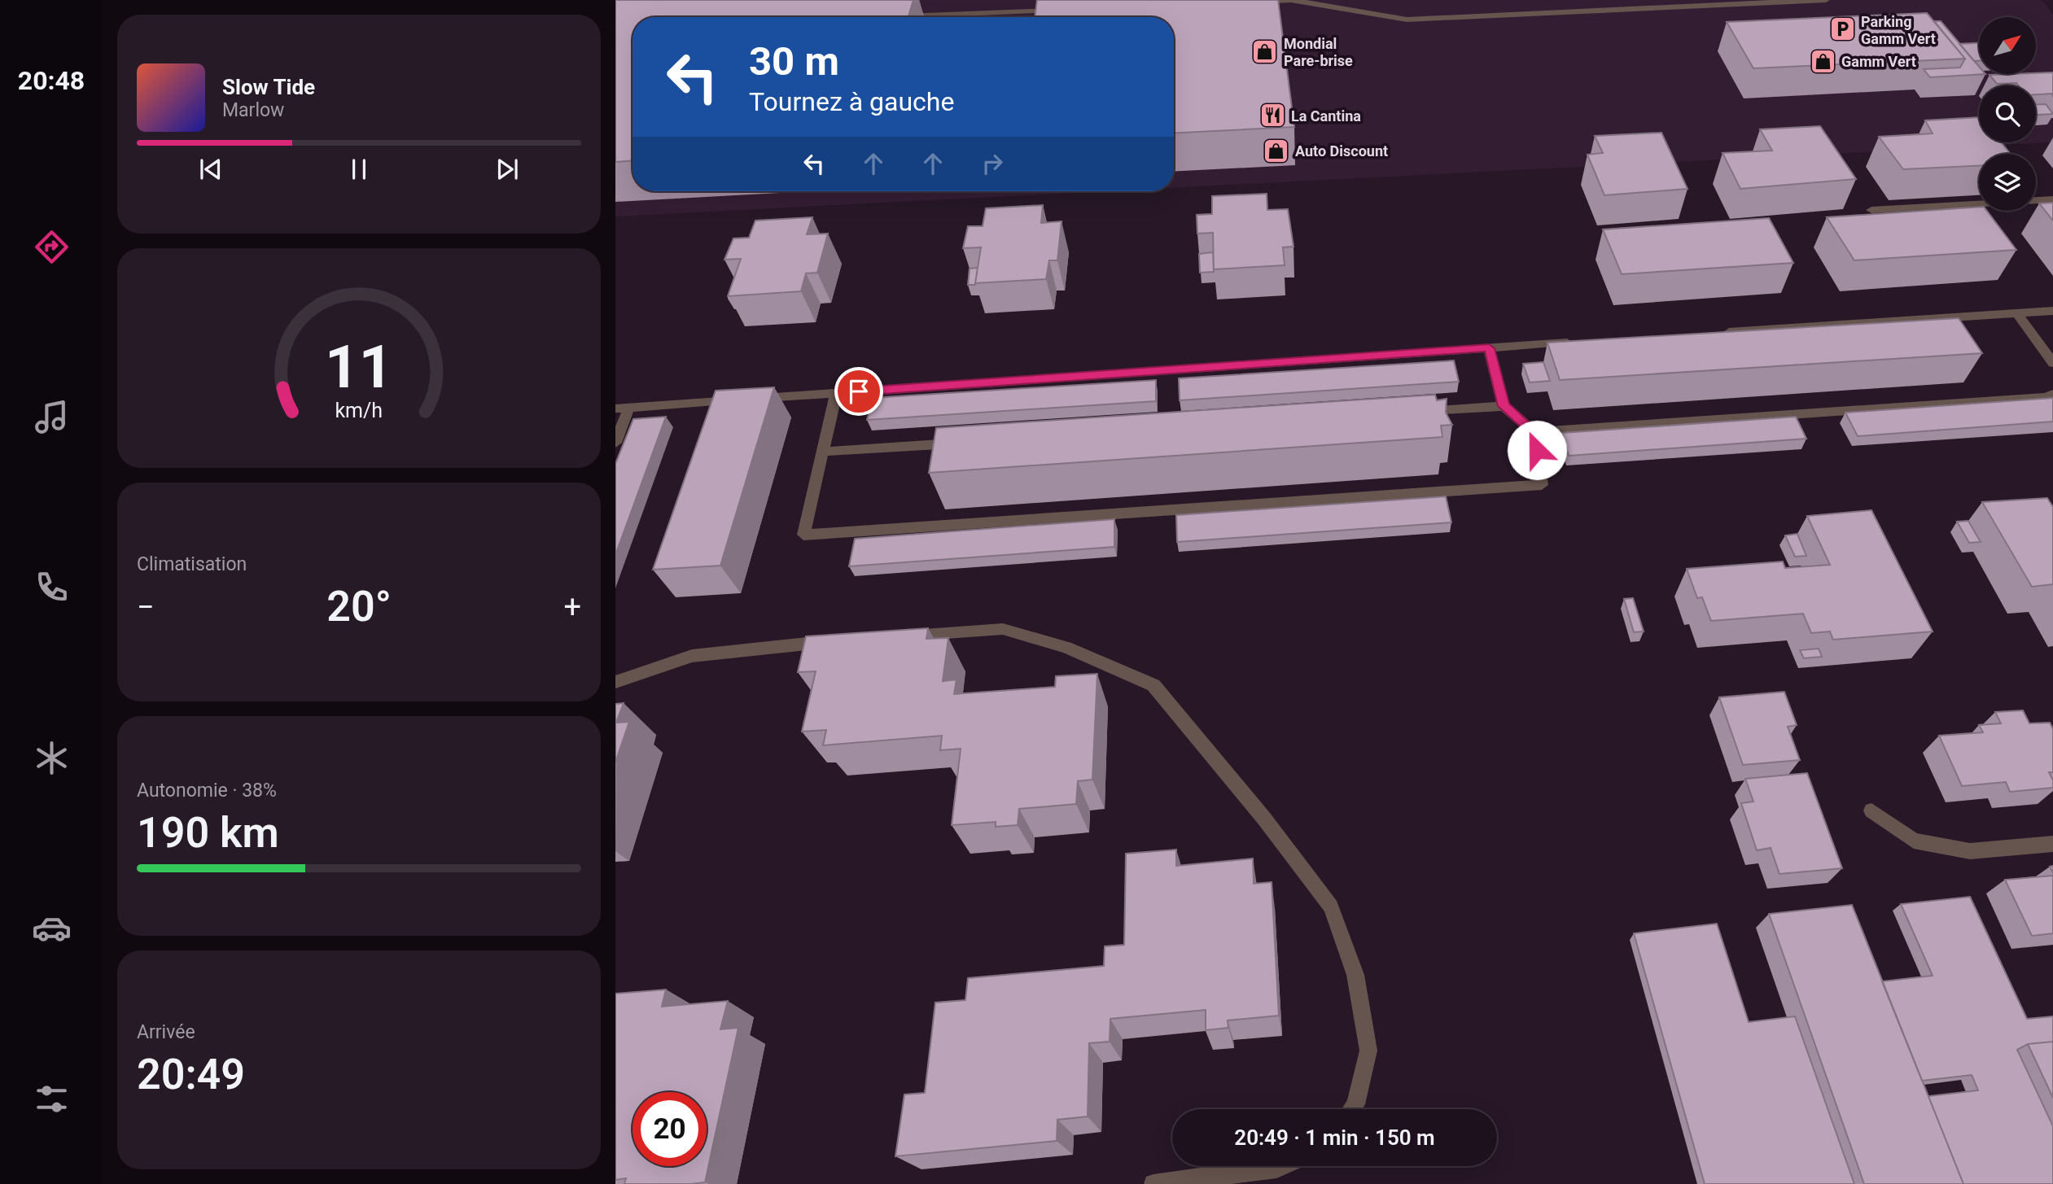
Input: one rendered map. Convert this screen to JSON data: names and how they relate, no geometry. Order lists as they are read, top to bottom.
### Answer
{
  "places": {
    "parking": ["Parking Gamm Vert"],
    "shop": ["Mondial Pare-brise", "Gamm Vert", "Auto Discount"],
    "restaurant": ["La Cantina"]
  },
  "north": "top right",
  "page": {
    "tabs": "20:48",
    "turn": ["30 m", "Tournez à gauche"],
    "song": ["Slow Tide", "Marlow"],
    "tile": [
      "Climatisation",
      ["Autonomie · 38%", "190 km"],
      ["Arrivée", "20:49"]
    ],
    "heat": ["−", "20°", "+"],
    "limit": "20",
    "trip": "20:49 · 1 min · 150 m",
    "gauge": ["11", "km/h"]
  }
}
